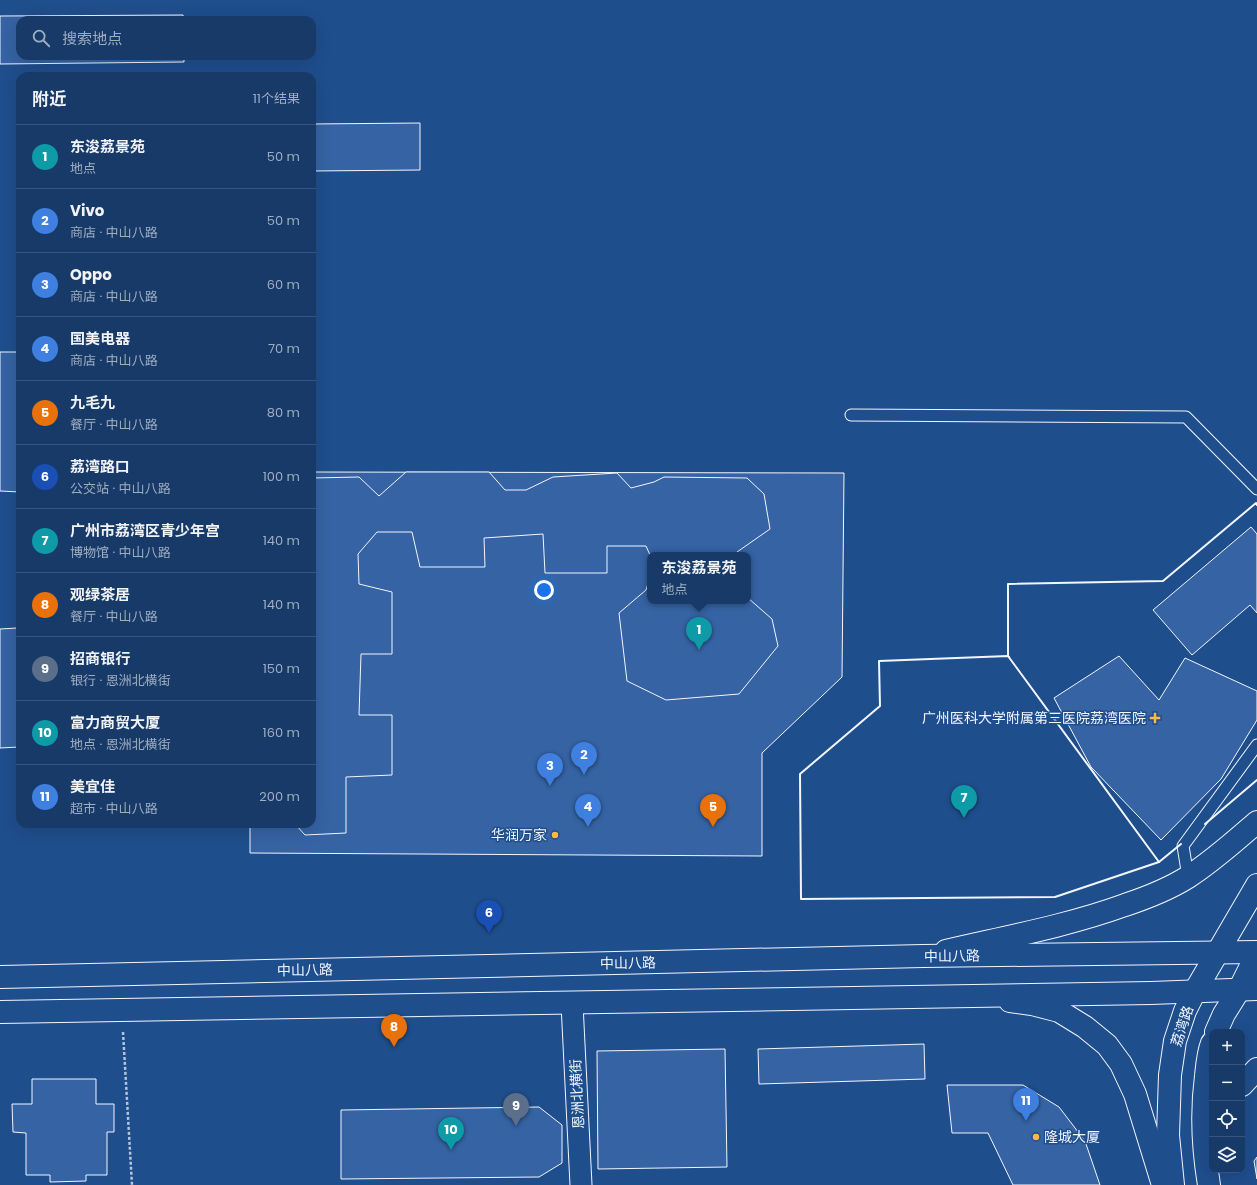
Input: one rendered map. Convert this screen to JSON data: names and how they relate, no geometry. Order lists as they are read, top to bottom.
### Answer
{
  "streets": {
    "main road": ["中山八路", "荔湾路"],
    "street": ["恩洲北横街"]
  },
  "crossings": [
    ["中山八路", "荔湾路"]
  ],
  "places": {
    "health": ["广州医科大学附属第三医院荔湾医院"],
    "other": ["华润万家", "隆城大厦"]
  },
  "page": {
    "search": "搜索地点",
    "heading": ["附近", "11个结果"],
    "list": [
      {
        "mark": "1",
        "name": "东浚荔景苑",
        "note": "地点",
        "value": "50 m"
      },
      {
        "mark": "2",
        "name": "Vivo",
        "note": "商店 · 中山八路",
        "value": "50 m"
      },
      {
        "mark": "3",
        "name": "Oppo",
        "note": "商店 · 中山八路",
        "value": "60 m"
      },
      {
        "mark": "4",
        "name": "国美电器",
        "note": "商店 · 中山八路",
        "value": "70 m"
      },
      {
        "mark": "5",
        "name": "九毛九",
        "note": "餐厅 · 中山八路",
        "value": "80 m"
      },
      {
        "mark": "6",
        "name": "荔湾路口",
        "note": "公交站 · 中山八路",
        "value": "100 m"
      },
      {
        "mark": "7",
        "name": "广州市荔湾区青少年宫",
        "note": "博物馆 · 中山八路",
        "value": "140 m"
      },
      {
        "mark": "8",
        "name": "观绿茶居",
        "note": "餐厅 · 中山八路",
        "value": "140 m"
      },
      {
        "mark": "9",
        "name": "招商银行",
        "note": "银行 · 恩洲北横街",
        "value": "150 m"
      },
      {
        "mark": "10",
        "name": "富力商贸大厦",
        "note": "地点 · 恩洲北横街",
        "value": "160 m"
      },
      {
        "mark": "11",
        "name": "美宜佳",
        "note": "超市 · 中山八路",
        "value": "200 m"
      }
    ],
    "popup": ["东浚荔景苑", "地点"],
    "pins": [
      "1",
      "2",
      "3",
      "7",
      "4",
      "5",
      "6",
      "8",
      "11",
      "9",
      "10"
    ],
    "map_buttons": ["+", "−"]
  }
}
